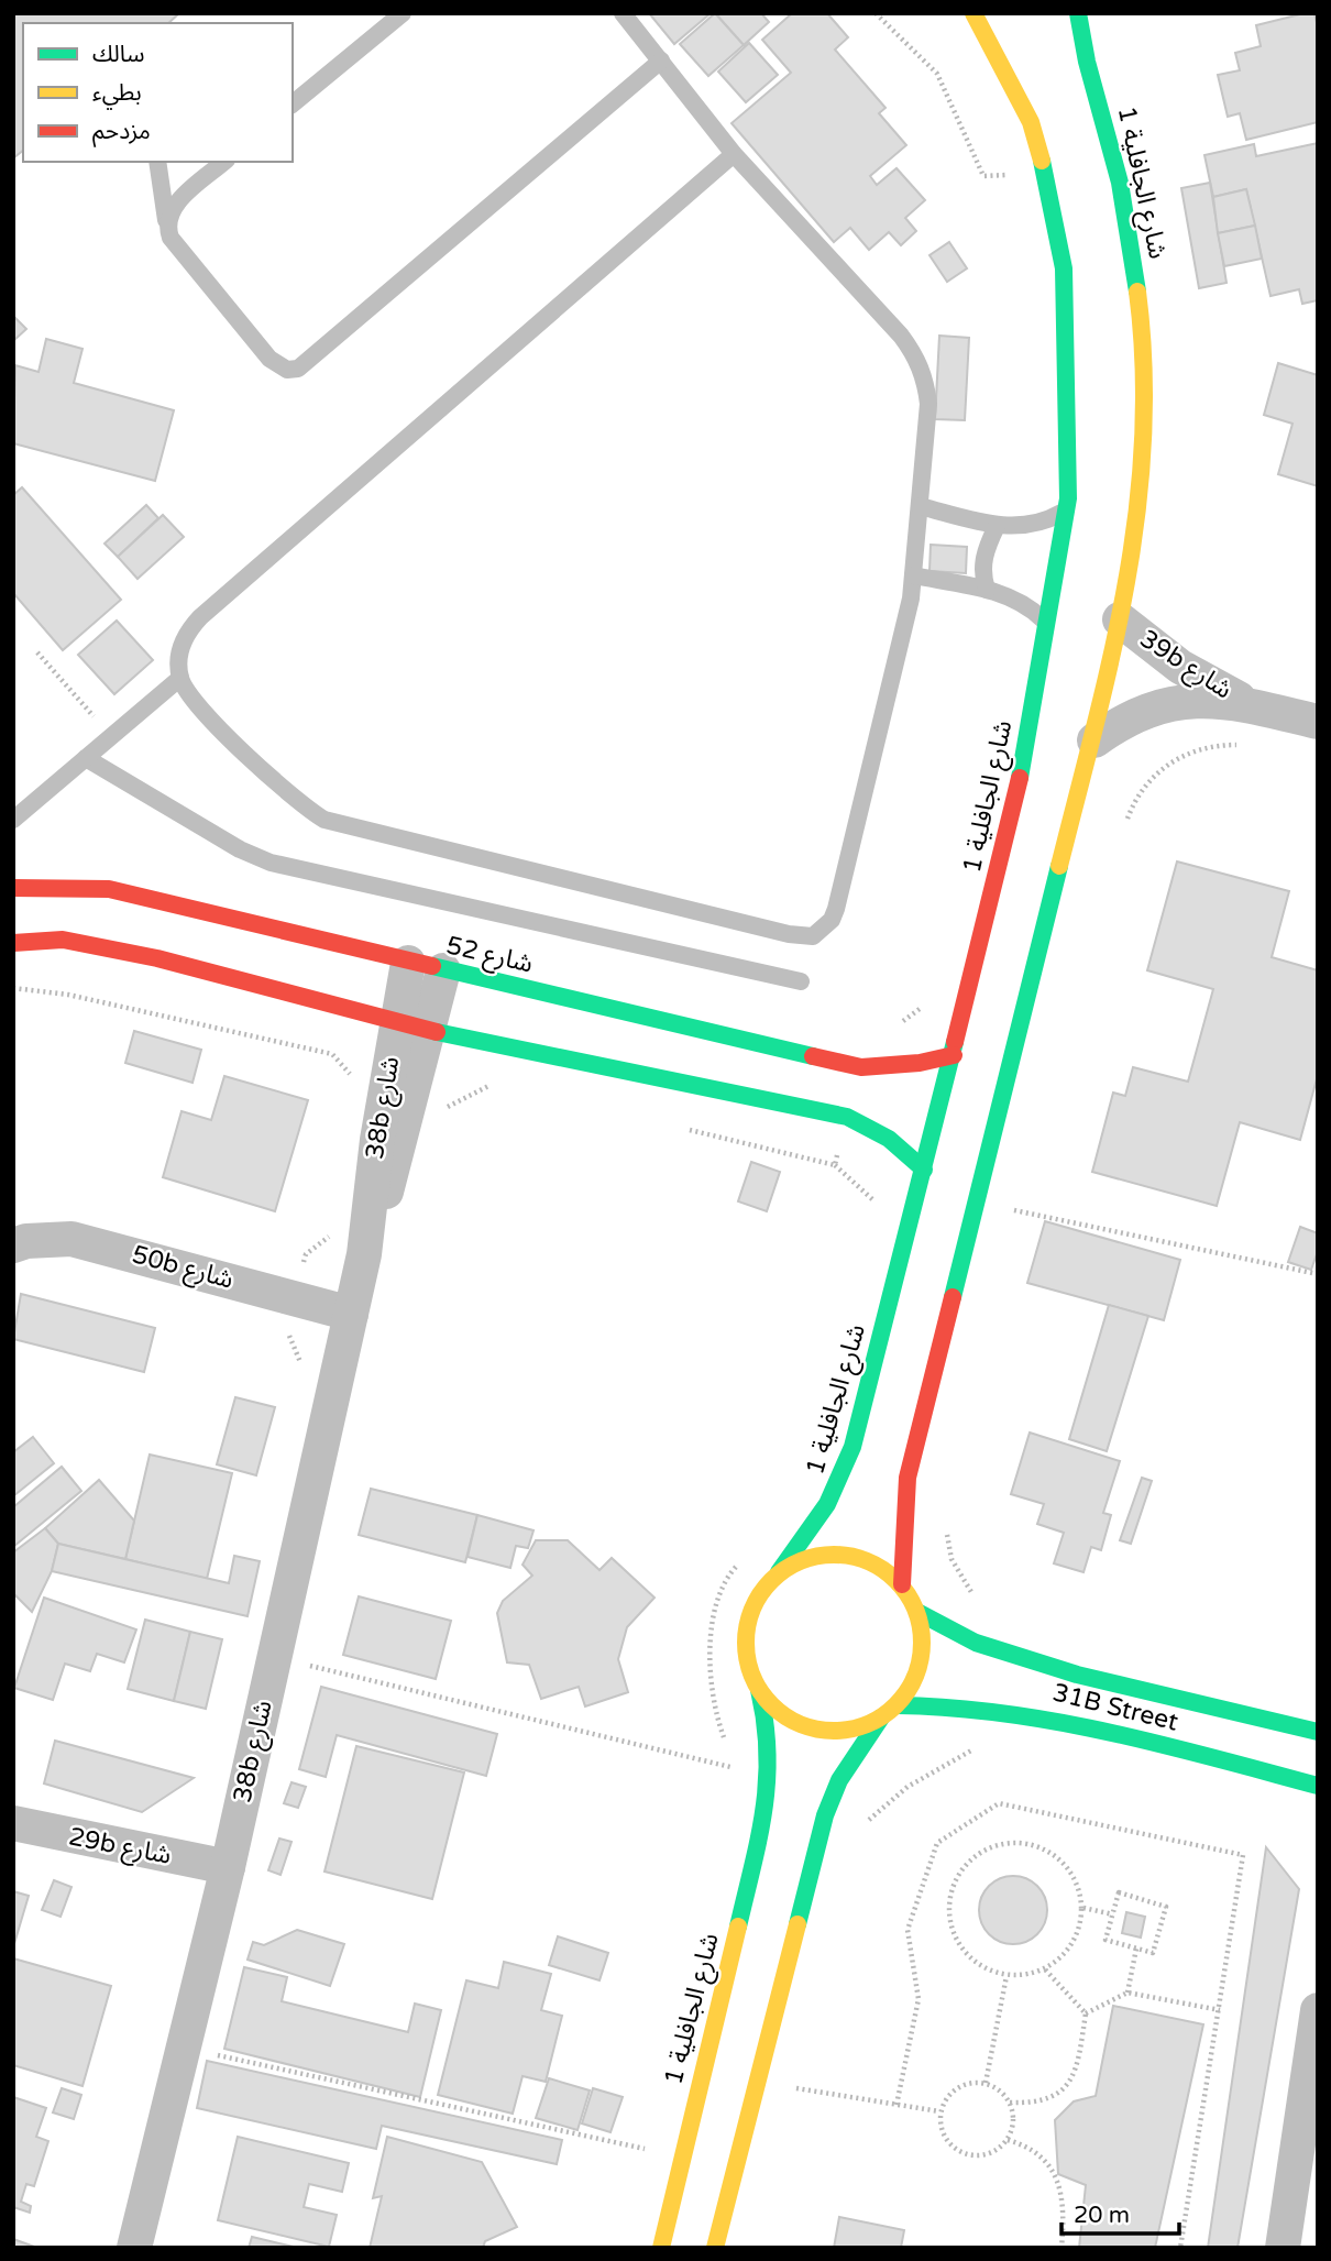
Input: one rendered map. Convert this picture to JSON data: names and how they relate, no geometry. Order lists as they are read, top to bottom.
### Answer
{
  "streets": {
    "street": [
      "شارع الجافلية 1",
      "39b شارع",
      "شارع 52",
      "38b شارع",
      "50b شارع",
      "31B Street",
      "29b شارع"
    ]
  },
  "crossings": [
    ["شارع الجافلية 1", "39b شارع"],
    ["شارع الجافلية 1", "شارع 52"],
    ["شارع الجافلية 1", "31B Street"],
    ["شارع 52", "38b شارع"],
    ["38b شارع", "50b شارع"],
    ["38b شارع", "29b شارع"]
  ],
  "legend": ["سالك", "بطيء", "مزدحم"],
  "scale_bar": "20 m"
}
